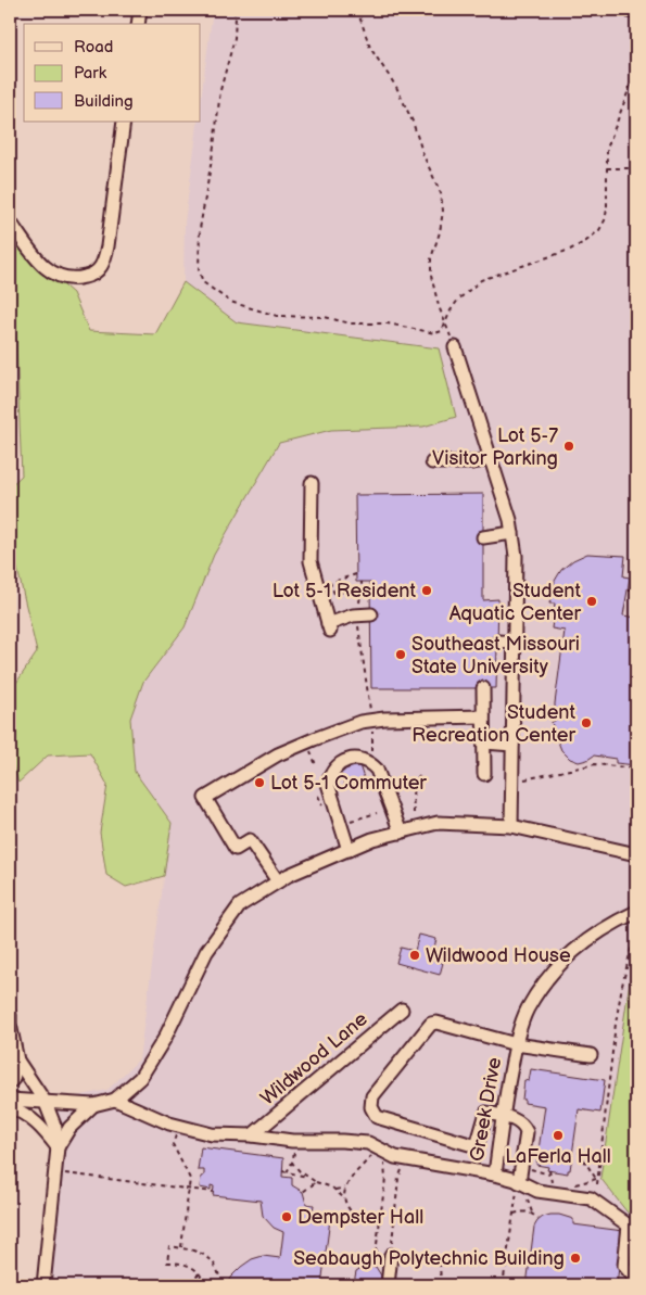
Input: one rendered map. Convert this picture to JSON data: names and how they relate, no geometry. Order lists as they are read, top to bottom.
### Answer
{
  "streets": {
    "street": ["Wildwood Lane", "Greek Drive"]
  },
  "crossings": [
    ["Wildwood Lane", "Greek Drive"]
  ],
  "places": [
    "Lot 5-7 Visitor Parking",
    "Lot 5-1 Resident",
    "Student Aquatic Center",
    "Southeast Missouri State University",
    "Student Recreation Center",
    "Lot 5-1 Commuter",
    "Wildwood House",
    "LaFerla Hall",
    "Dempster Hall",
    "Seabaugh Polytechnic Building"
  ],
  "legend": ["Road", "Park", "Building"]
}
